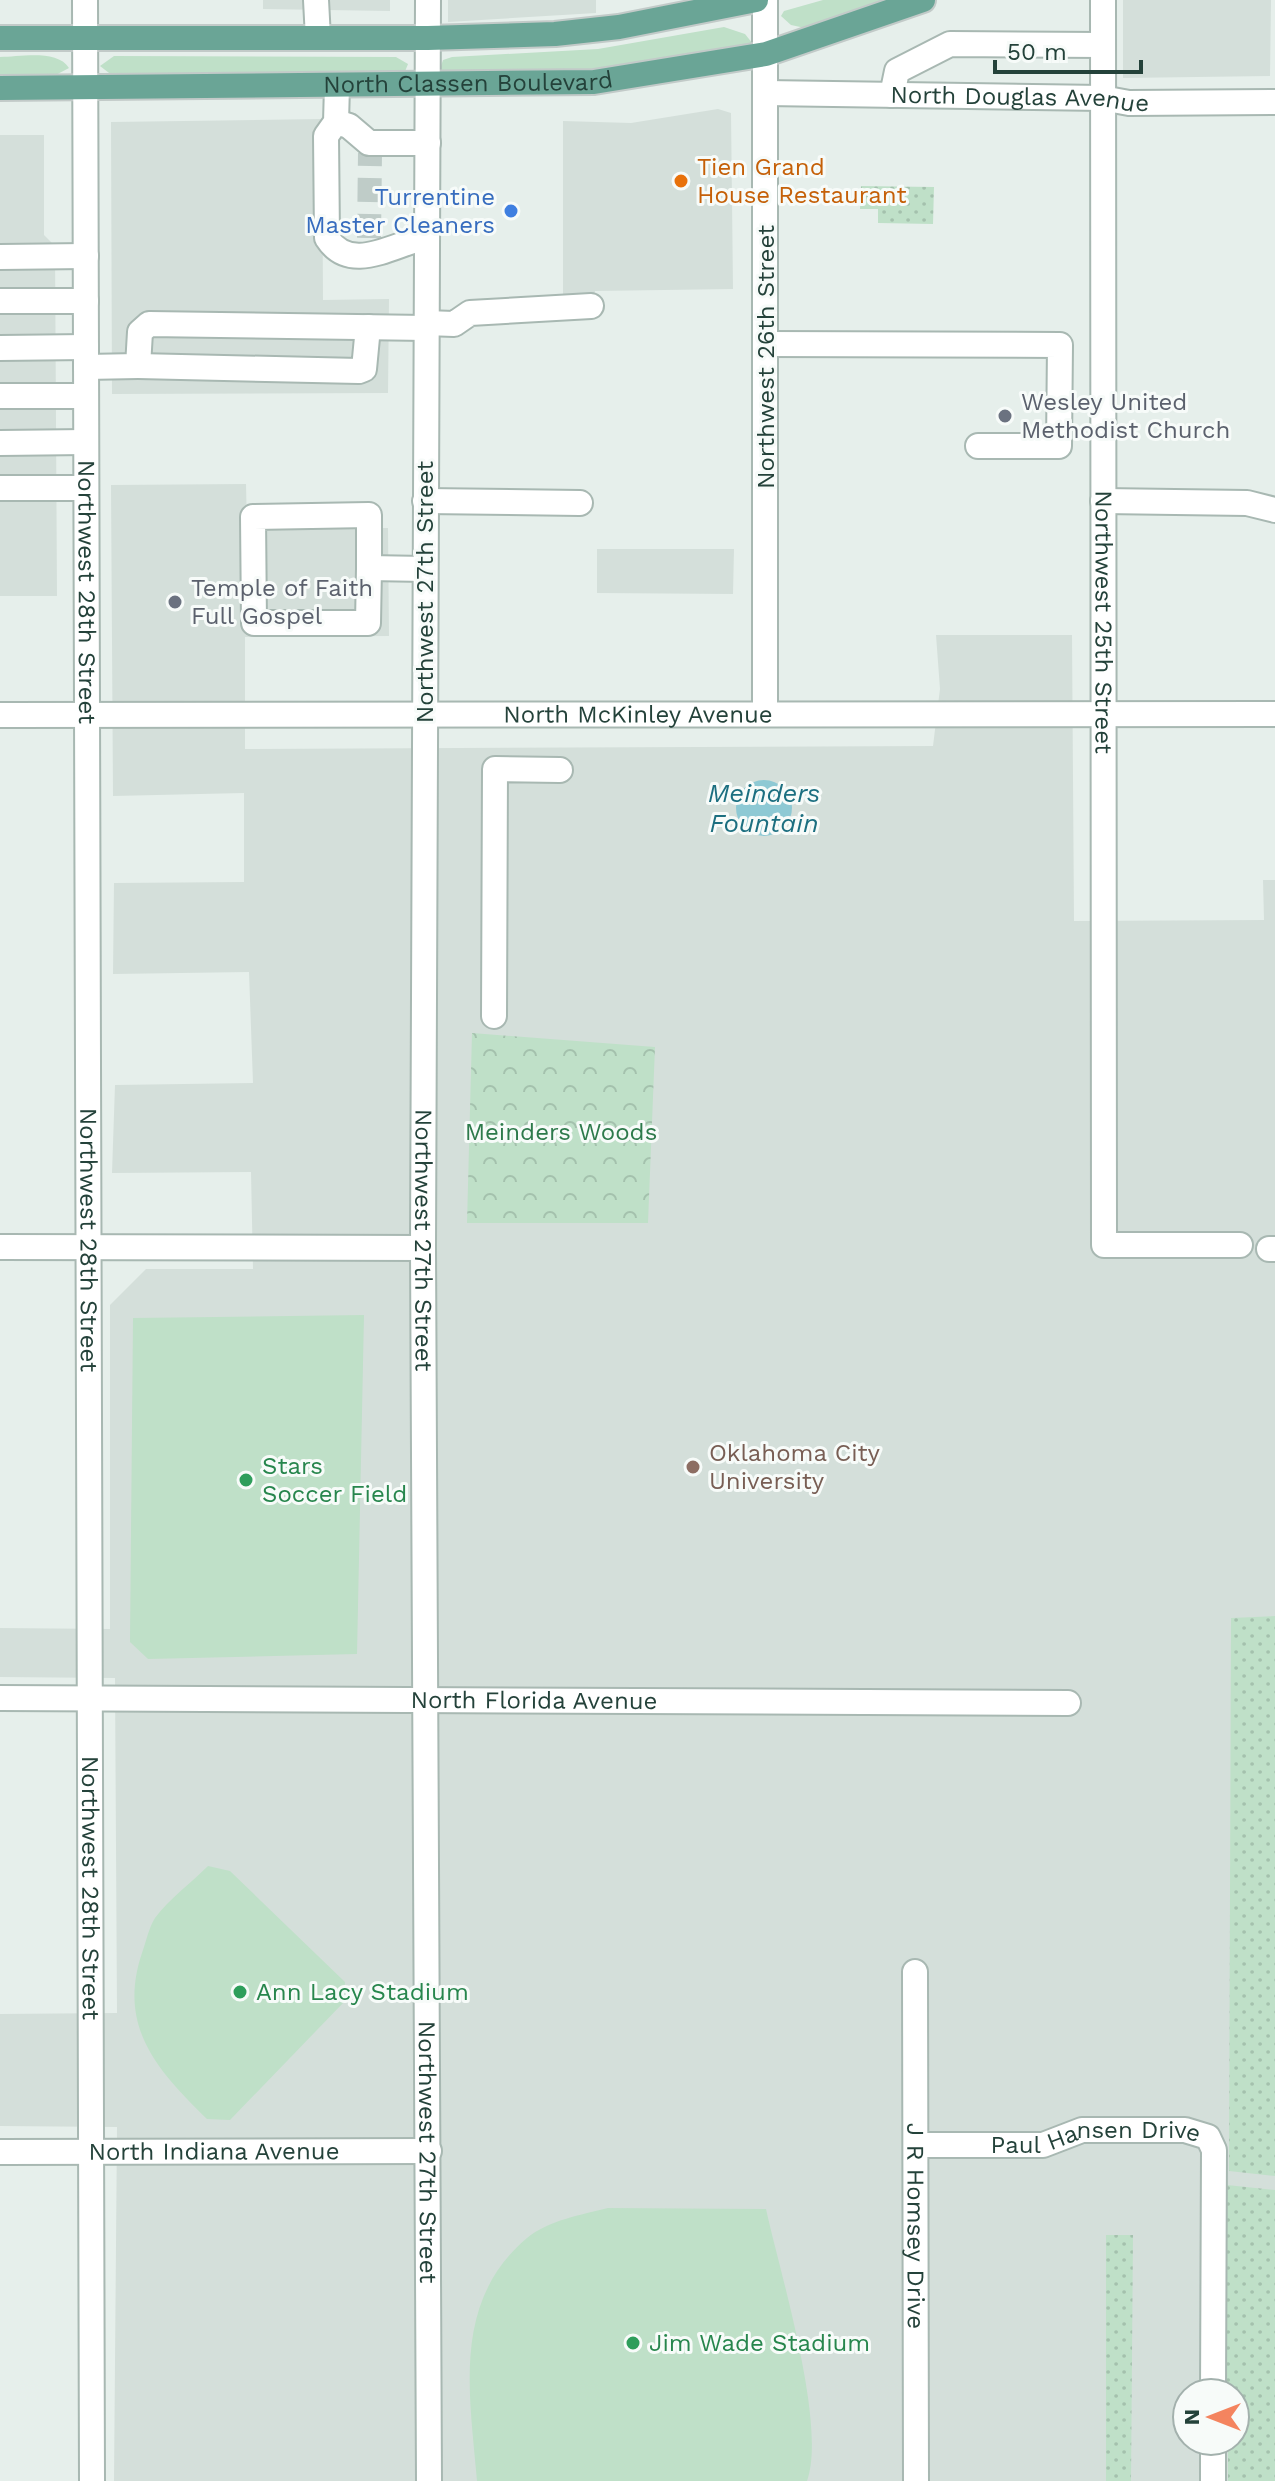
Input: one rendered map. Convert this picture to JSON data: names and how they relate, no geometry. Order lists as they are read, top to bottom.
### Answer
{
  "streets": {
    "main road": ["North Classen Boulevard"],
    "street": [
      "North Douglas Avenue",
      "Northwest 26th Street",
      "Northwest 27th Street",
      "Northwest 28th Street",
      "Northwest 25th Street",
      "North McKinley Avenue",
      "North Florida Avenue",
      "Paul Hansen Drive",
      "North Indiana Avenue",
      "J R Homsey Drive"
    ]
  },
  "crossings": [
    ["North Classen Boulevard", "Northwest 26th Street"],
    ["North Classen Boulevard", "Northwest 27th Street"],
    ["North Classen Boulevard", "Northwest 28th Street"],
    ["North Douglas Avenue", "Northwest 26th Street"],
    ["North Douglas Avenue", "Northwest 25th Street"],
    ["Northwest 26th Street", "North McKinley Avenue"],
    ["Northwest 27th Street", "North McKinley Avenue"],
    ["Northwest 27th Street", "North Florida Avenue"],
    ["Northwest 27th Street", "North Indiana Avenue"],
    ["Northwest 28th Street", "North McKinley Avenue"],
    ["Northwest 28th Street", "North Florida Avenue"],
    ["Northwest 28th Street", "North Indiana Avenue"],
    ["Northwest 25th Street", "North McKinley Avenue"],
    ["Paul Hansen Drive", "J R Homsey Drive"]
  ],
  "water": ["Meinders Fountain"],
  "parks": ["Meinders Woods"],
  "places": [
    "Tien Grand House Restaurant",
    "Turrentine Master Cleaners",
    "Wesley United Methodist Church",
    "Temple of Faith Full Gospel",
    "Oklahoma City University",
    "Stars Soccer Field",
    "Ann Lacy Stadium",
    "Jim Wade Stadium"
  ],
  "scale_bar": "50 m",
  "north": "left"
}
